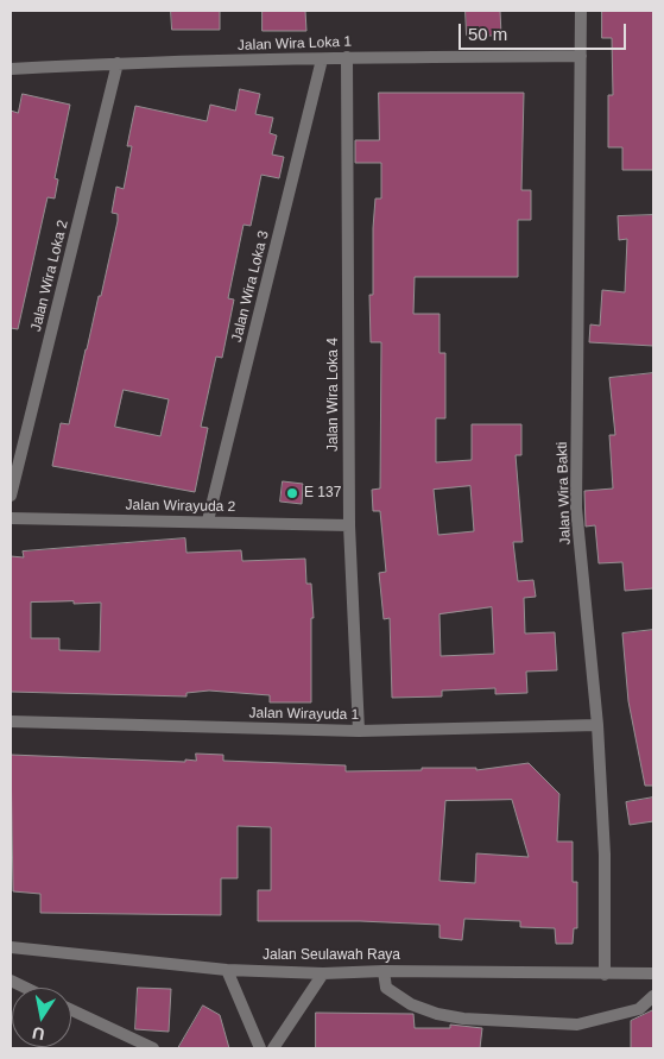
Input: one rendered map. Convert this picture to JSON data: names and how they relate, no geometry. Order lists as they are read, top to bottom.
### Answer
{
  "streets": {
    "street": [
      "Jalan Wira Loka 1",
      "Jalan Wira Loka 2",
      "Jalan Wira Loka 3",
      "Jalan Wira Loka 4",
      "Jalan Wira Bakti",
      "Jalan Wirayuda 2",
      "Jalan Wirayuda 1",
      "Jalan Seulawah Raya"
    ]
  },
  "crossings": [
    ["Jalan Wira Loka 1", "Jalan Wira Loka 2"],
    ["Jalan Wira Loka 1", "Jalan Wira Loka 3"],
    ["Jalan Wira Loka 1", "Jalan Wira Loka 4"],
    ["Jalan Wira Loka 1", "Jalan Wira Bakti"],
    ["Jalan Wira Loka 3", "Jalan Wirayuda 2"],
    ["Jalan Wira Loka 4", "Jalan Wirayuda 2"],
    ["Jalan Wira Loka 4", "Jalan Wirayuda 1"],
    ["Jalan Wira Bakti", "Jalan Wirayuda 1"],
    ["Jalan Wira Bakti", "Jalan Seulawah Raya"]
  ],
  "places": ["E 137"],
  "scale_bar": "50 m",
  "north": "bottom"
}
